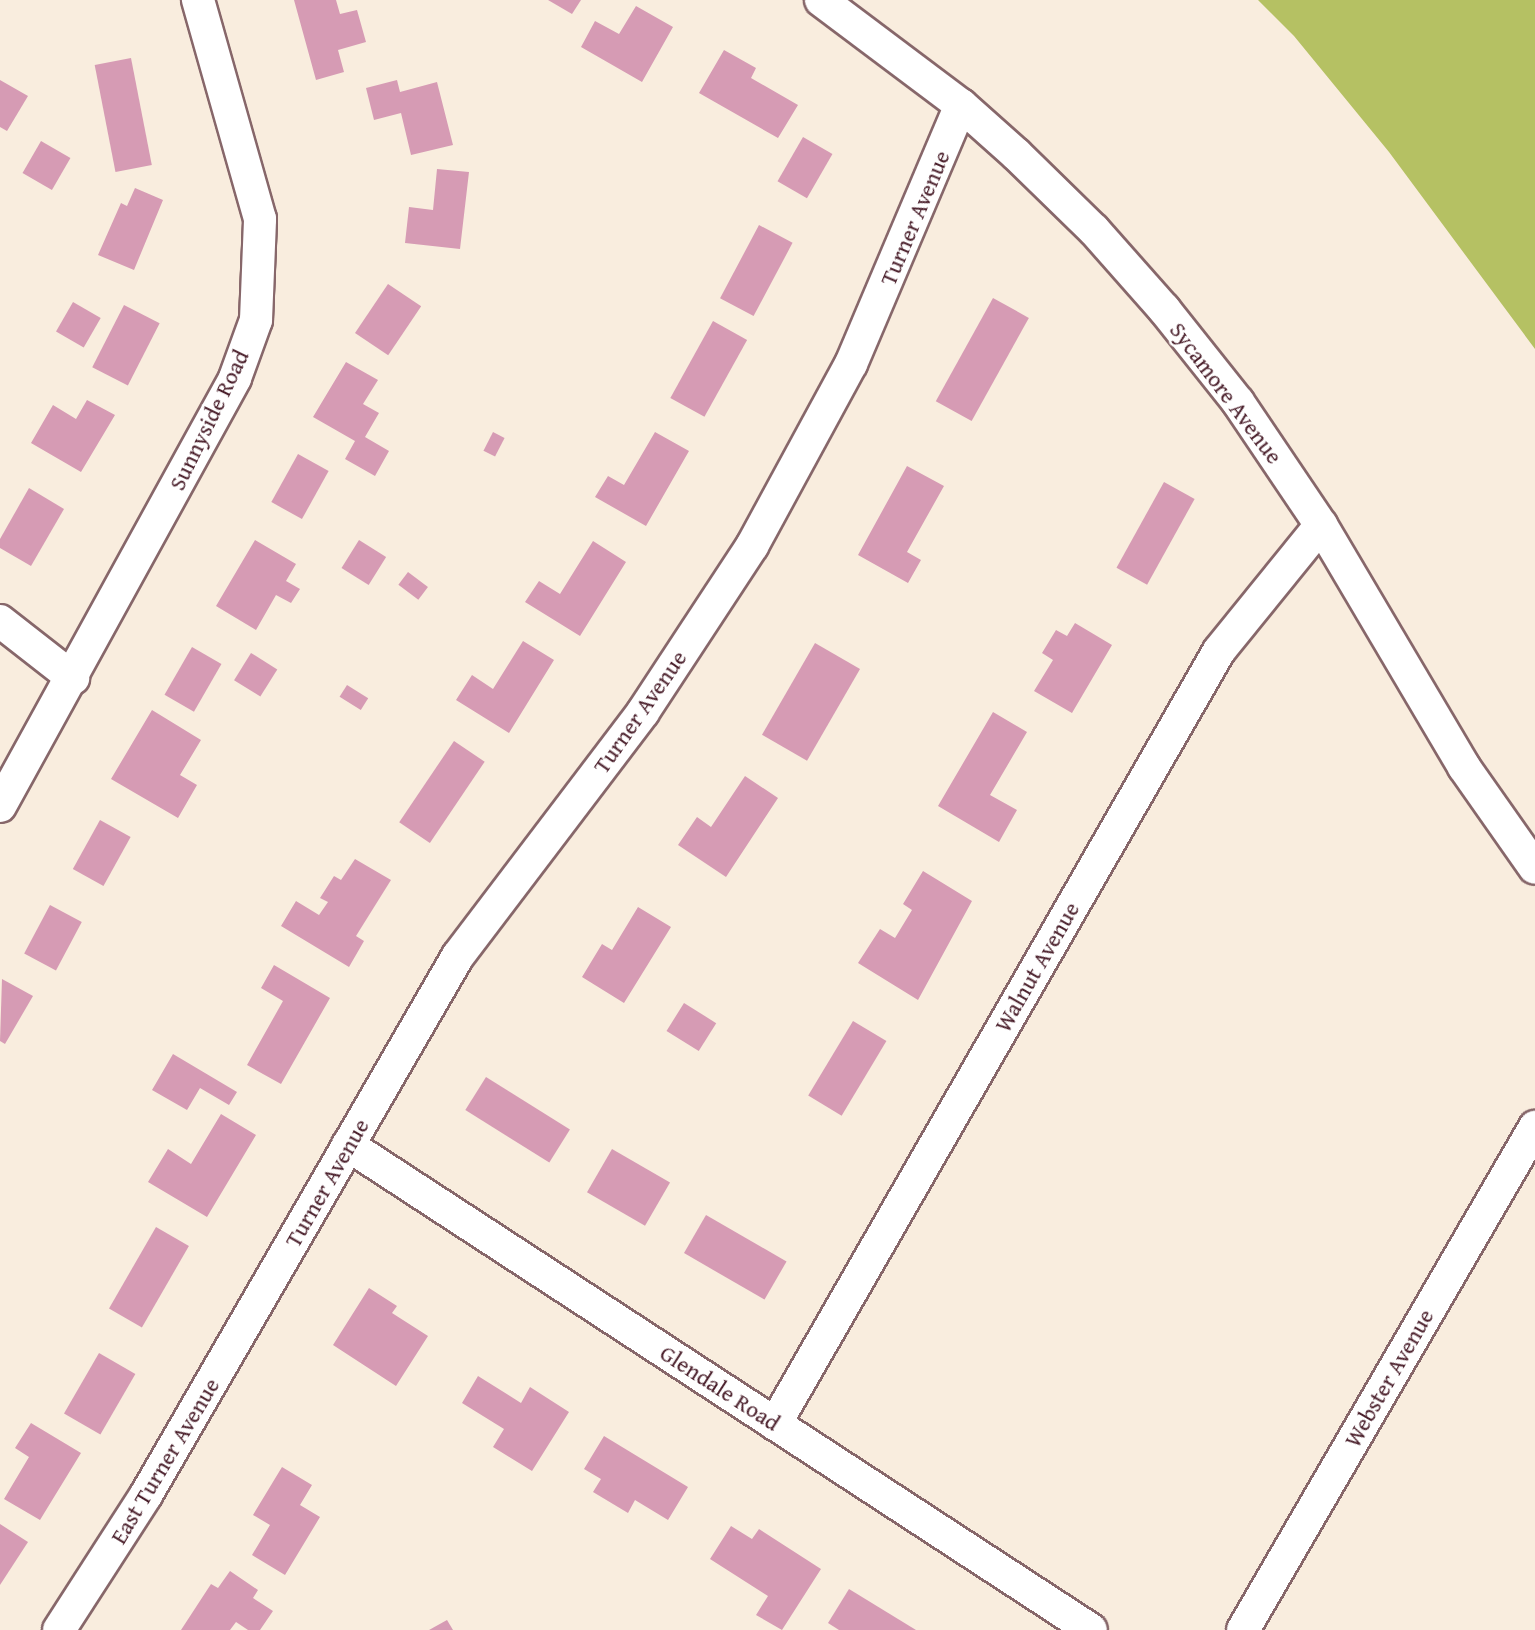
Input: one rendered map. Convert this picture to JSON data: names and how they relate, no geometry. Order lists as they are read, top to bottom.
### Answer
{
  "streets": {
    "street": [
      "Turner Avenue",
      "Sycamore Avenue",
      "Sunnyside Road",
      "Walnut Avenue",
      "Webster Avenue",
      "Glendale Road",
      "East Turner Avenue"
    ]
  },
  "crossings": [
    ["Turner Avenue", "Sycamore Avenue"],
    ["Turner Avenue", "Glendale Road"],
    ["Turner Avenue", "East Turner Avenue"],
    ["Sycamore Avenue", "Walnut Avenue"],
    ["Walnut Avenue", "Glendale Road"]
  ]
}
